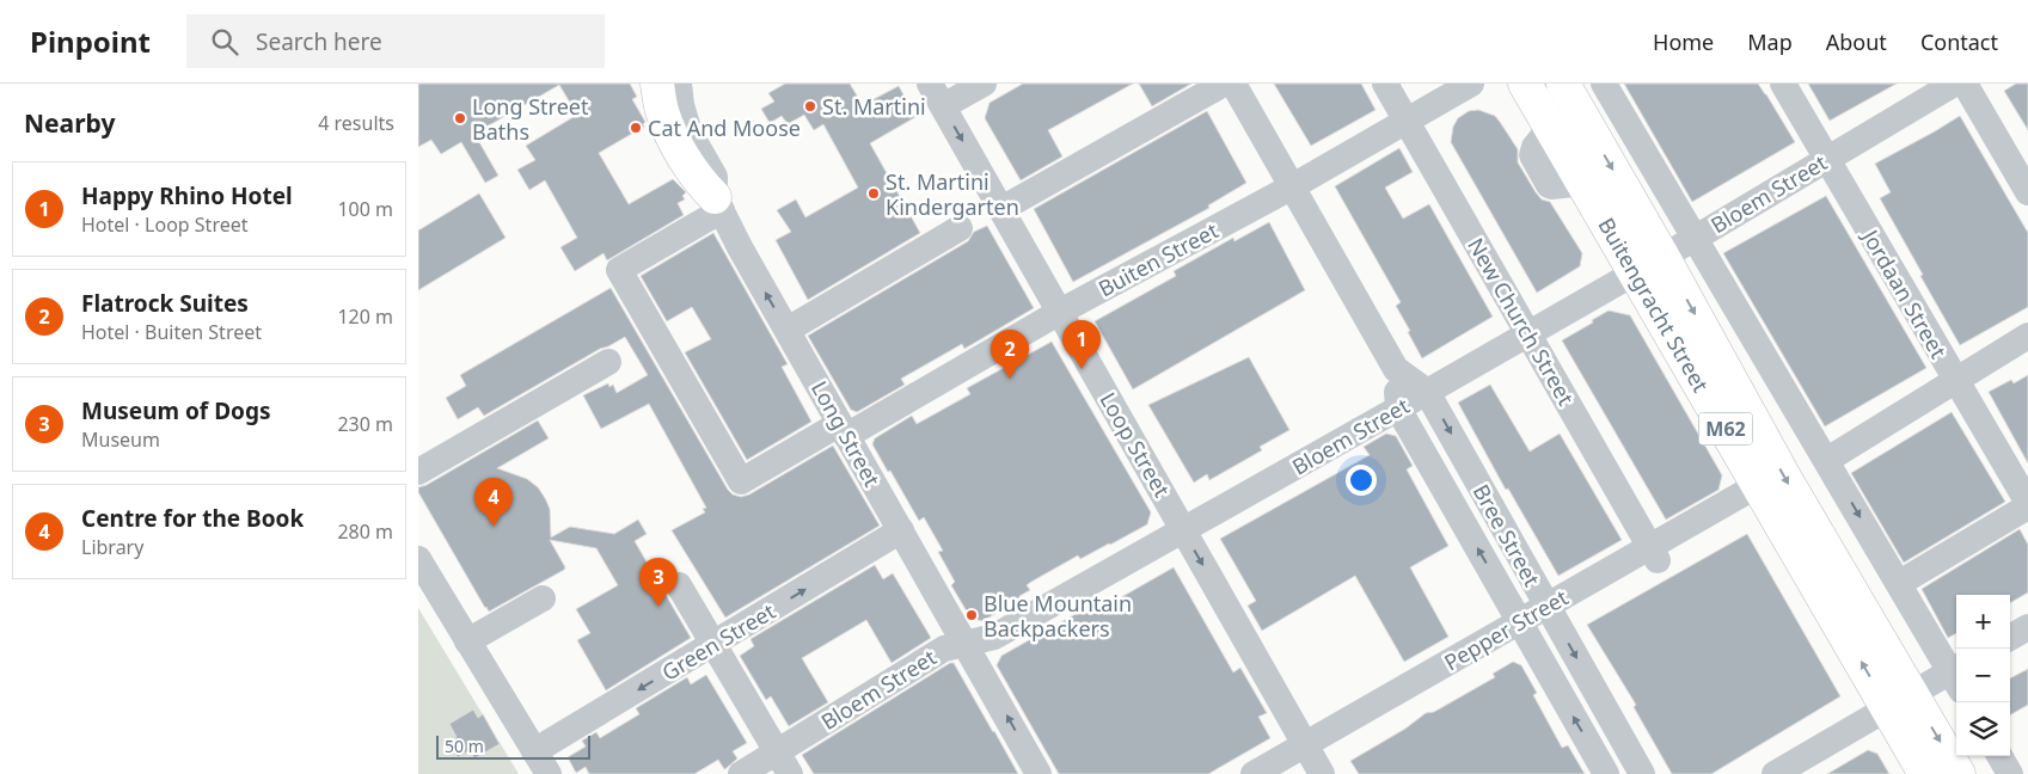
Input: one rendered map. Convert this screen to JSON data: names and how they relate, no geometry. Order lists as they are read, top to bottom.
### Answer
{
  "streets": {
    "main road": ["Buitengracht Street", "M62"],
    "street": [
      "Bloem Street",
      "Buiten Street",
      "Jordaan Street",
      "New Church Street",
      "Long Street",
      "Loop Street",
      "Bree Street",
      "Pepper Street",
      "Green Street"
    ]
  },
  "crossings": [
    ["Bloem Street", "Jordaan Street"],
    ["Bloem Street", "Buitengracht Street"],
    ["Bloem Street", "New Church Street"],
    ["Bloem Street", "Long Street"],
    ["Bloem Street", "Loop Street"],
    ["Bloem Street", "Bree Street"],
    ["Buiten Street", "New Church Street"],
    ["Buiten Street", "Long Street"],
    ["Buiten Street", "Loop Street"],
    ["Buiten Street", "Bree Street"],
    ["Buitengracht Street", "Pepper Street"],
    ["New Church Street", "Pepper Street"],
    ["Long Street", "Green Street"],
    ["Loop Street", "Pepper Street"],
    ["Bree Street", "Pepper Street"]
  ],
  "one_way": ["Long Street", "Loop Street"],
  "places": [
    "St. Martini",
    "Long Street Baths",
    "Cat And Moose",
    "St. Martini Kindergarten",
    "Blue Mountain Backpackers"
  ],
  "scale_bar": "50 m",
  "page": {
    "header": "Pinpoint",
    "search": "Search here",
    "nav": [
      "Home",
      "Map",
      "About",
      "Contact"
    ],
    "heading": ["Nearby", "4 results"],
    "list": [
      {
        "mark": "1",
        "name": "Happy Rhino Hotel",
        "note": "Hotel · Loop Street",
        "value": "100 m"
      },
      {
        "mark": "2",
        "name": "Flatrock Suites",
        "note": "Hotel · Buiten Street",
        "value": "120 m"
      },
      {
        "mark": "3",
        "name": "Museum of Dogs",
        "note": "Museum",
        "value": "230 m"
      },
      {
        "mark": "4",
        "name": "Centre for the Book",
        "note": "Library",
        "value": "280 m"
      }
    ],
    "pins": [
      "1",
      "2",
      "4",
      "3"
    ],
    "map_buttons": ["+", "−"],
    "scale": "50 m"
  }
}
